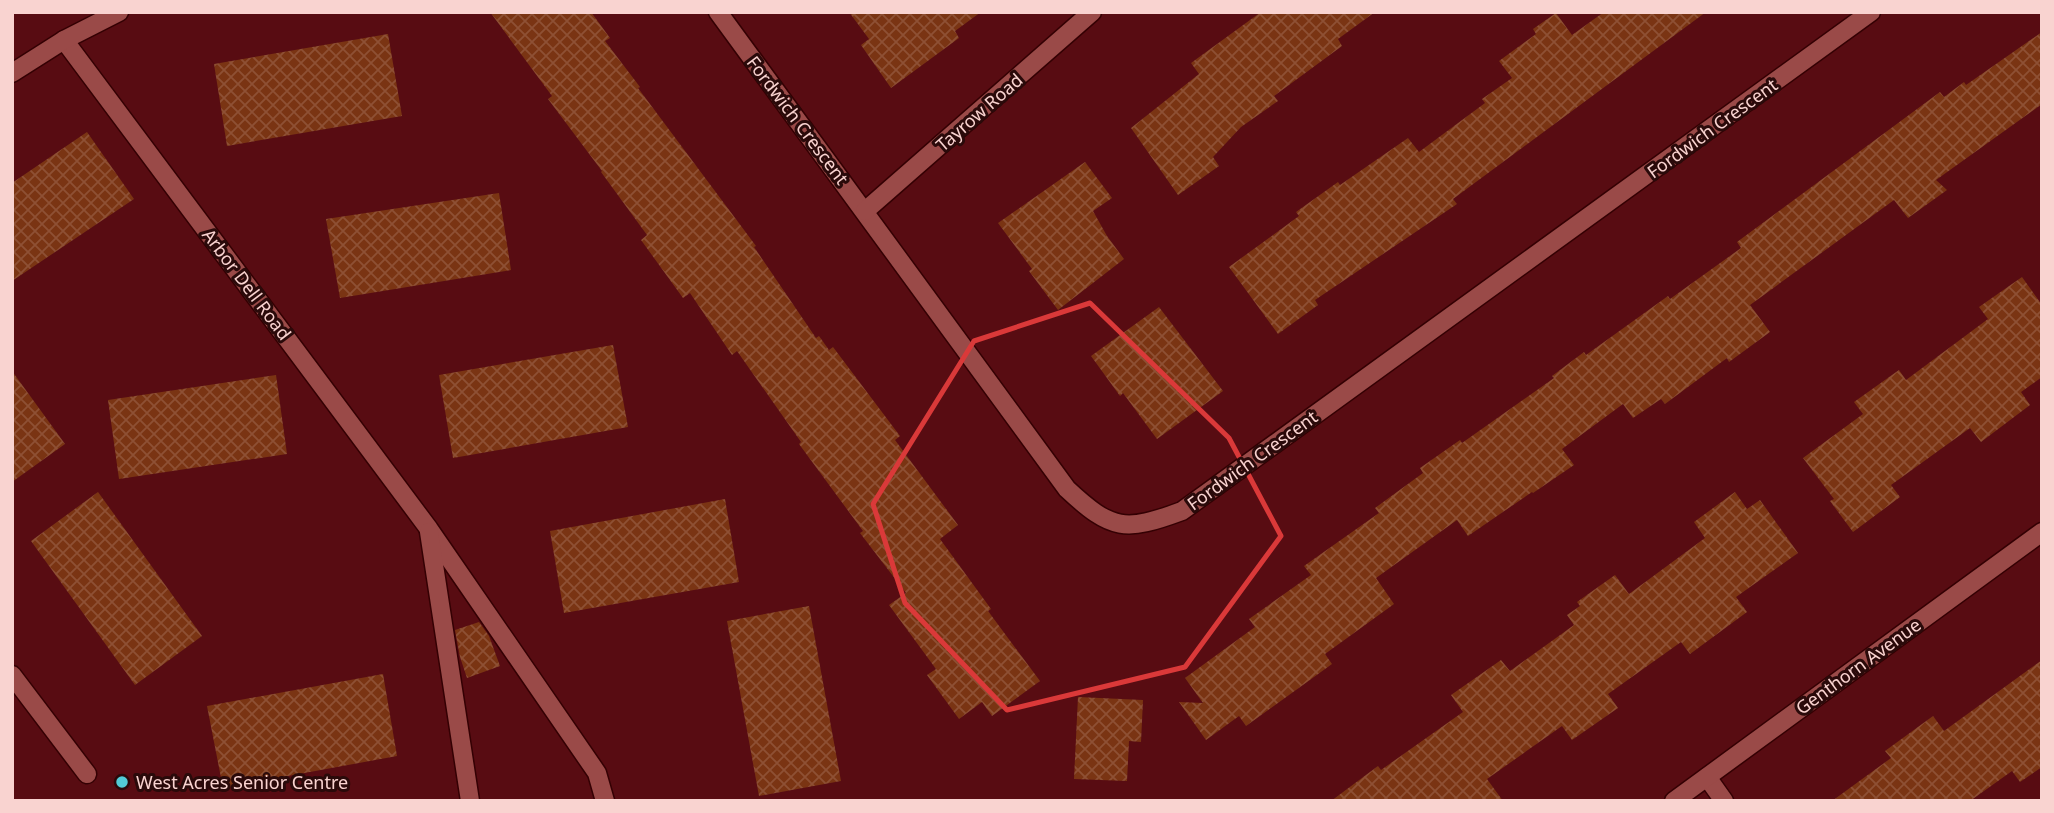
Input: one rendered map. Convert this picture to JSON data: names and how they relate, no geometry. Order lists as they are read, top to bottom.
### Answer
{
  "streets": {
    "street": [
      "Tayrow Road",
      "Fordwich Crescent",
      "Arbor Dell Road",
      "Genthorn Avenue"
    ]
  },
  "crossings": [
    ["Tayrow Road", "Fordwich Crescent"]
  ],
  "places": ["West Acres Senior Centre"]
}
